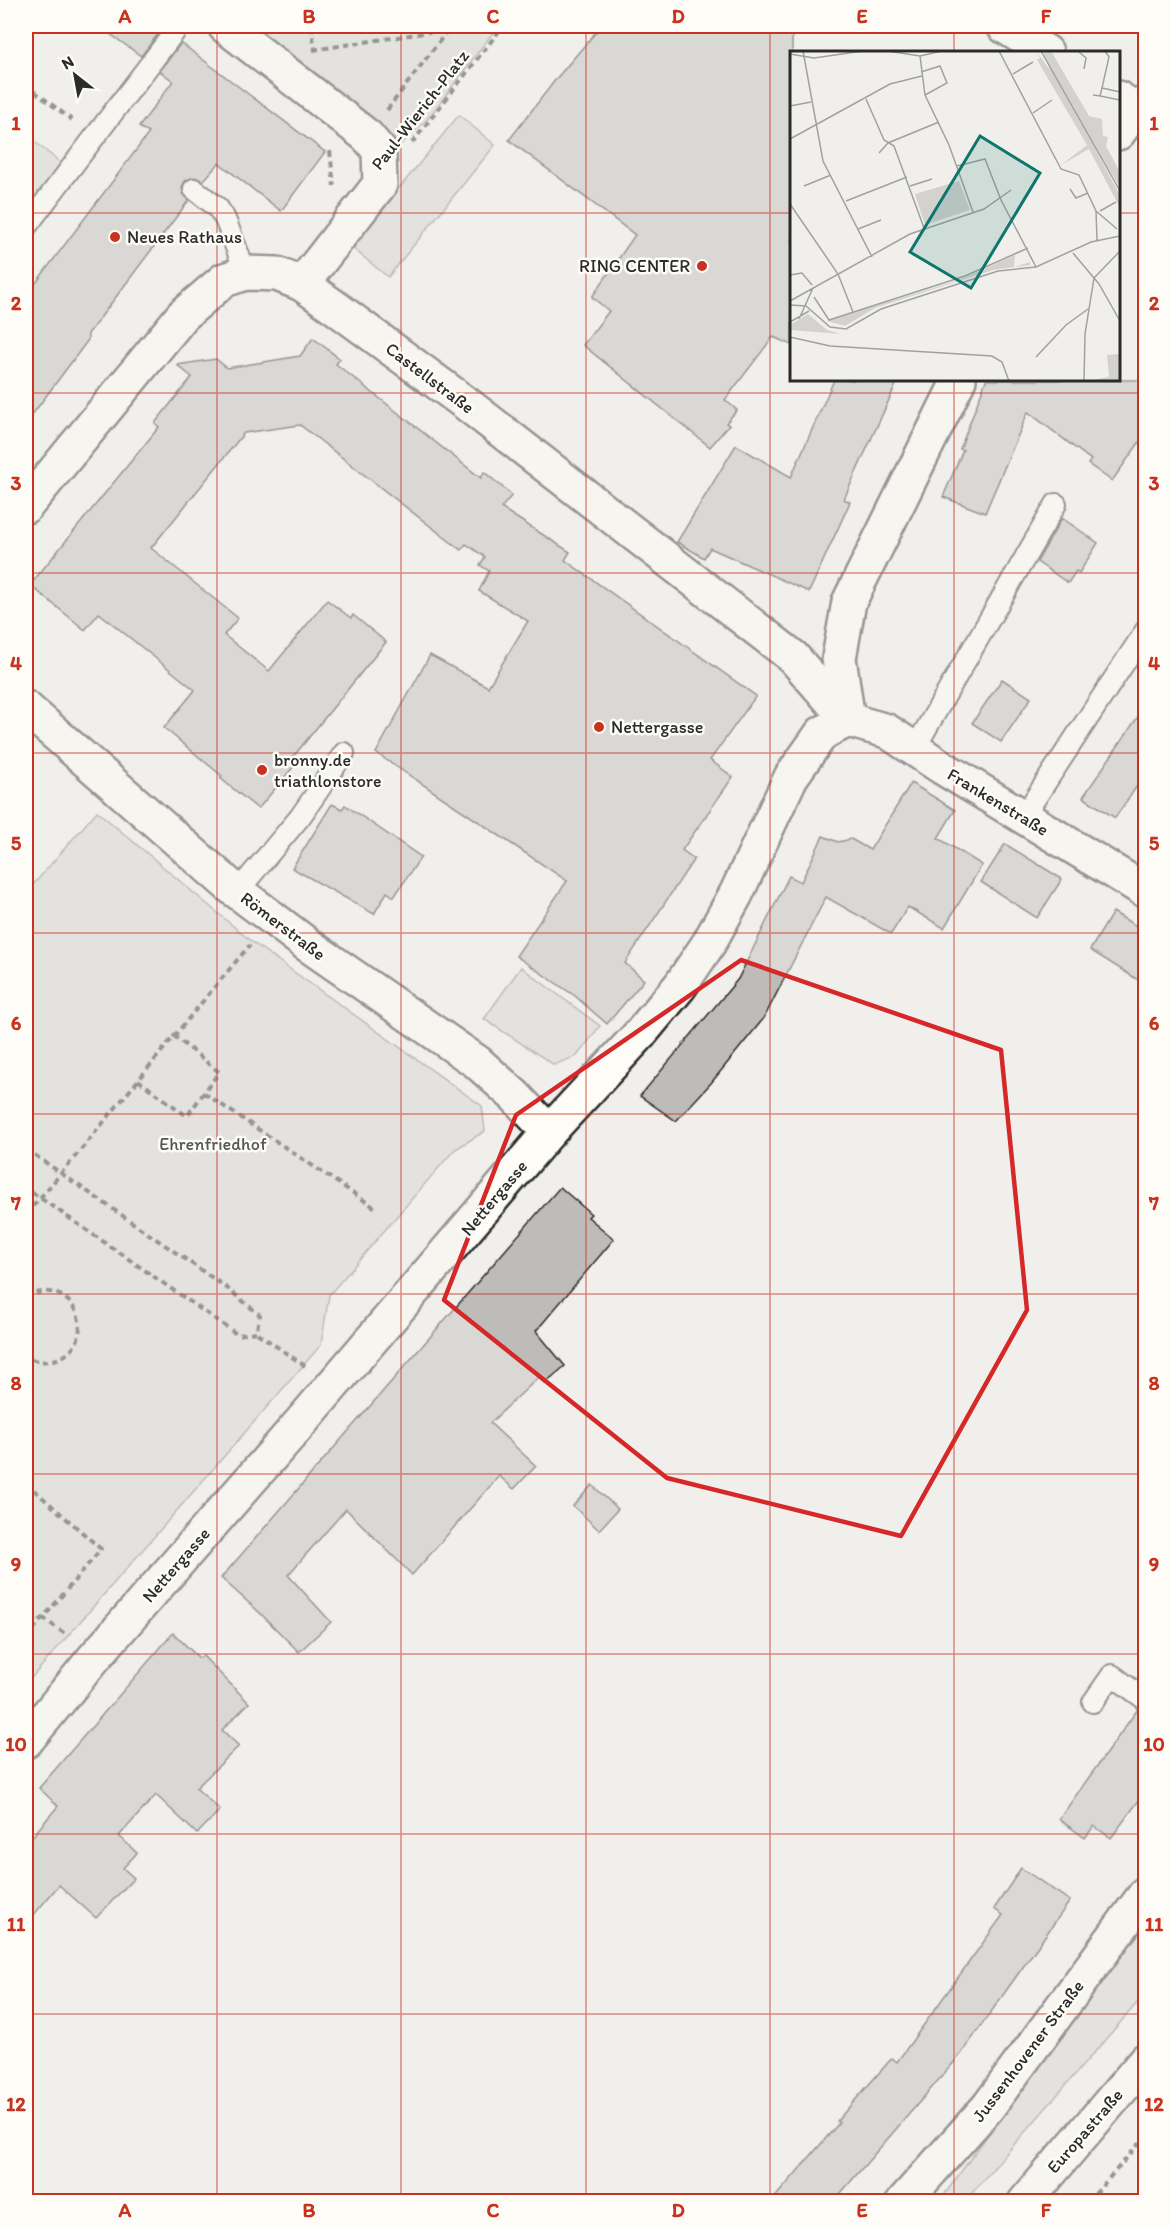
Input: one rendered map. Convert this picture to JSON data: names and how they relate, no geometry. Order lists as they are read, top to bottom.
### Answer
{
  "streets": {
    "street": [
      "Castellstraße",
      "Frankenstraße",
      "Römerstraße",
      "Nettergasse",
      "Jussenhovener Straße",
      "Europastraße"
    ],
    "path": ["Paul-Wierich-Platz"]
  },
  "crossings": [
    ["Castellstraße", "Frankenstraße"],
    ["Castellstraße", "Nettergasse"],
    ["Frankenstraße", "Nettergasse"],
    ["Römerstraße", "Nettergasse"]
  ],
  "parks": ["Ehrenfriedhof"],
  "places": [
    "Neues Rathaus",
    "RING CENTER",
    "Nettergasse",
    "bronny.de triathlonstore"
  ],
  "north": "top left",
  "grid": {
    "columns": [
      "A",
      "B",
      "C",
      "D",
      "E",
      "F"
    ],
    "rows": [
      "1",
      "2",
      "3",
      "4",
      "5",
      "6",
      "7",
      "8",
      "9",
      "10",
      "11",
      "12"
    ]
  }
}
